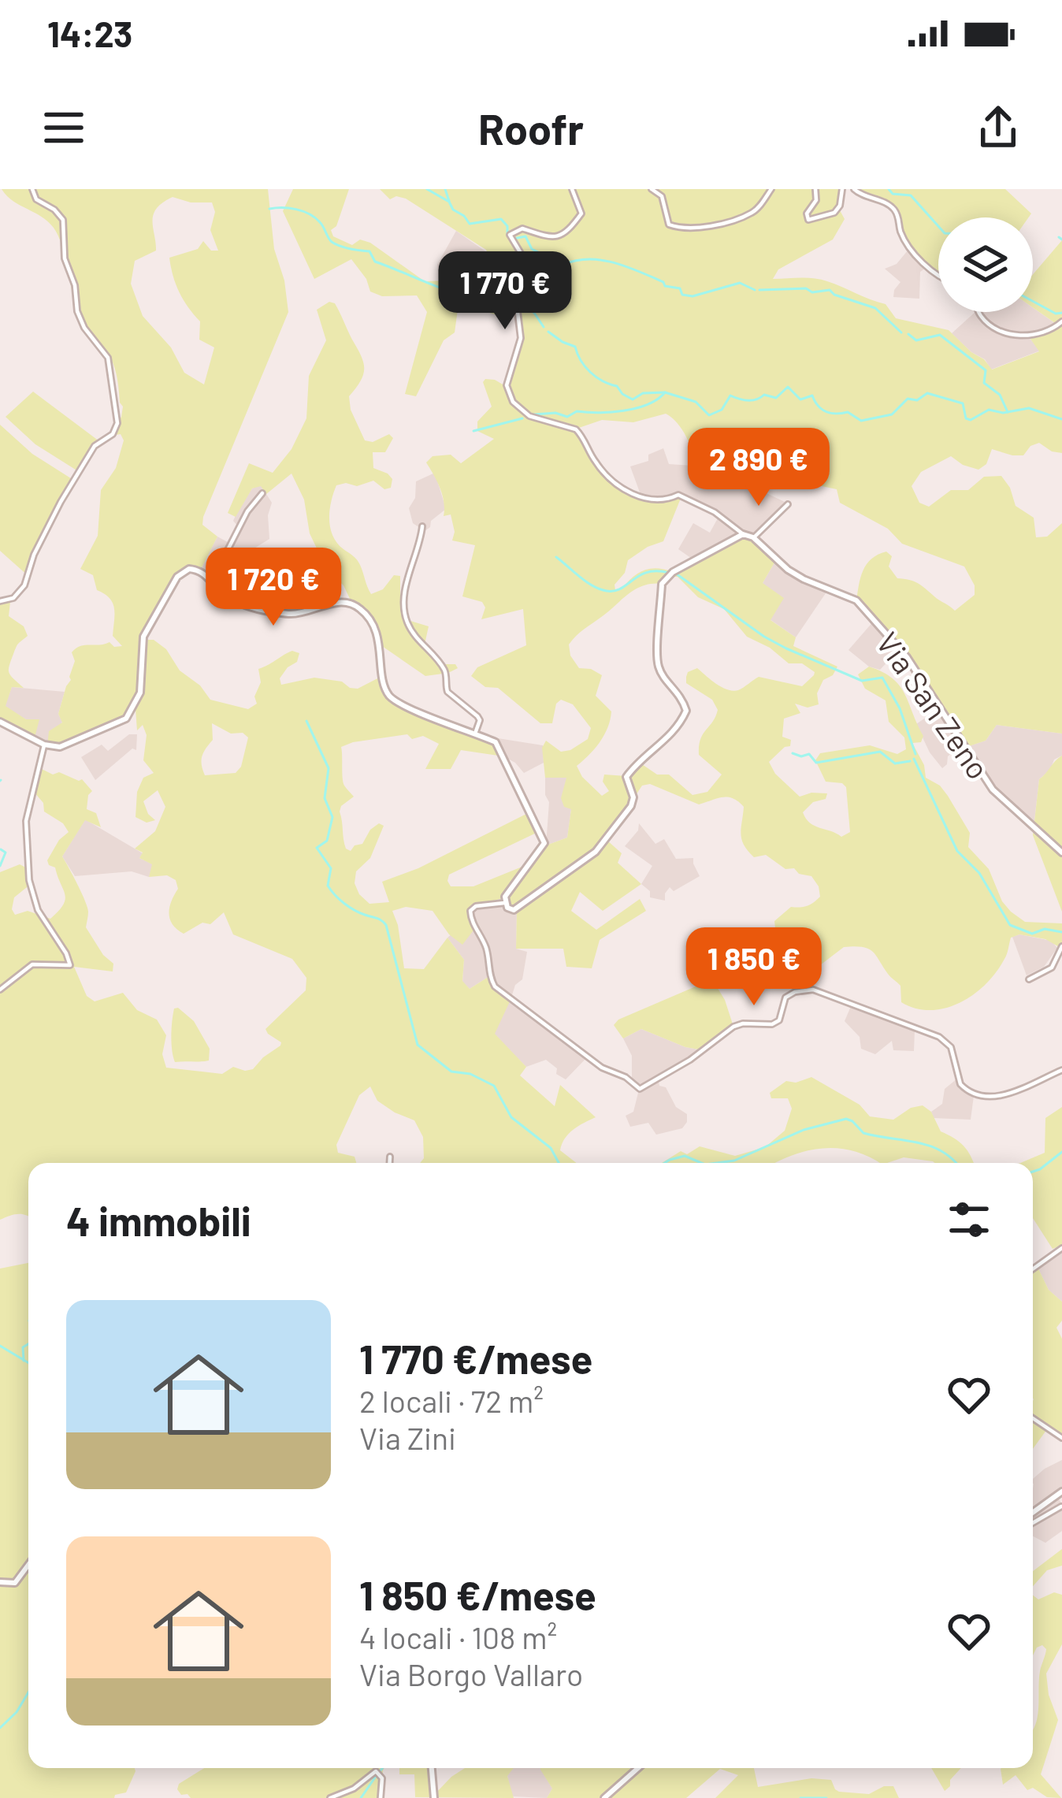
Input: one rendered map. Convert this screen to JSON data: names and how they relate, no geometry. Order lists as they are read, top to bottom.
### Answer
{
  "streets": {
    "street": ["Via San Zeno"]
  },
  "page": {
    "status": "14:23",
    "header": "Roofr",
    "price": [
      "1 770 €",
      "2 890 €",
      "1 720 €",
      "1 850 €"
    ],
    "heading": "4 immobili",
    "list": [
      {
        "name": "1 770 €/mese",
        "note": "2 locali · 72 m² · Via Zini"
      },
      {
        "name": "1 850 €/mese",
        "note": "4 locali · 108 m² · Via Borgo Vallaro"
      }
    ]
  }
}
